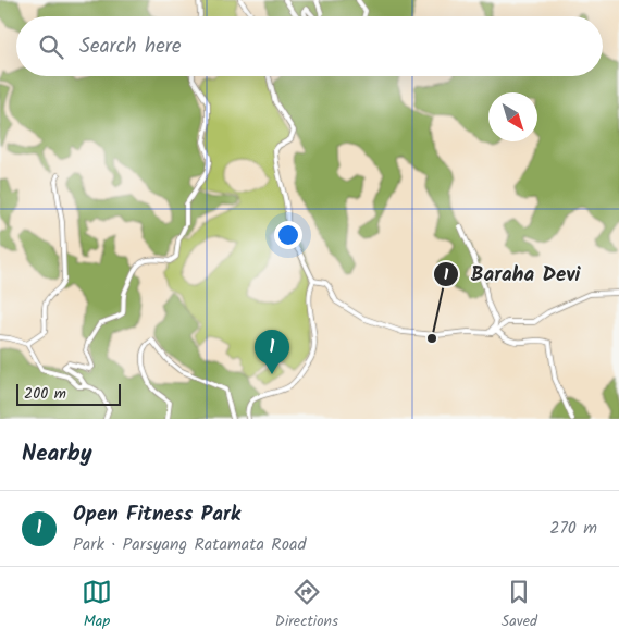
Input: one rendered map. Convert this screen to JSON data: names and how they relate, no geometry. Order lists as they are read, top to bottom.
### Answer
{
  "places": ["Baraha Devi"],
  "scale_bar": "200 m",
  "north": "bottom right",
  "page": {
    "search": "Search here",
    "pins": "1",
    "scale": "200 m",
    "heading": "Nearby",
    "list": [
      {
        "mark": "1",
        "name": "Open Fitness Park",
        "note": "Park · Parsyang Ratamata Road",
        "value": "270 m"
      }
    ],
    "nav": ["Map", "Directions", "Saved"]
  }
}
